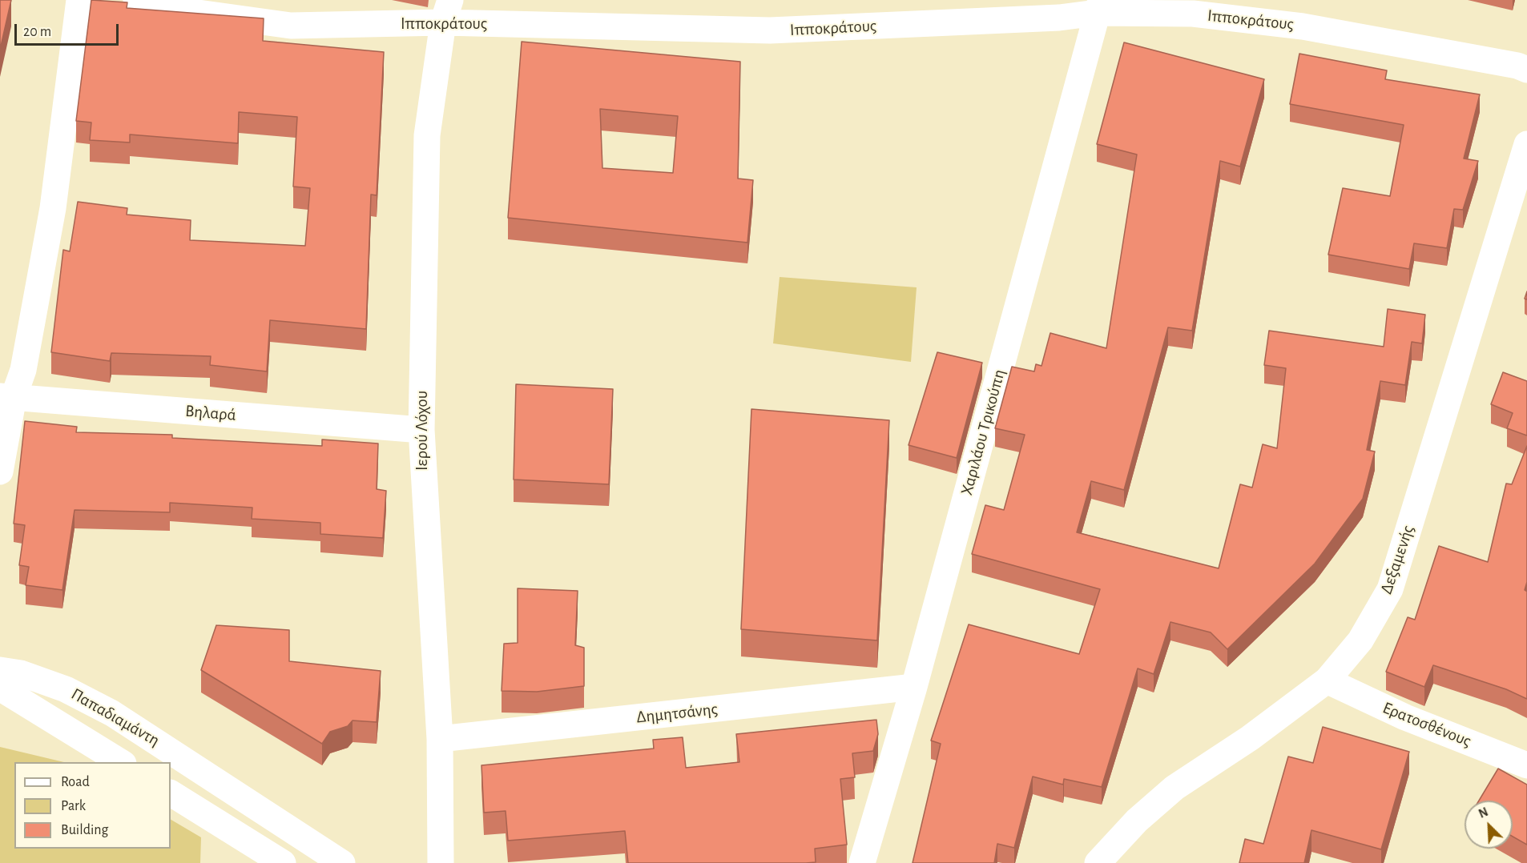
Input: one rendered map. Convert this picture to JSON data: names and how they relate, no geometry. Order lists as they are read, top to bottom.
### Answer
{
  "streets": {
    "street": [
      "Ιπποκράτους",
      "Βηλαρά",
      "Ιερού Λόχου",
      "Χαριλάου Τρικούπη",
      "Δεξαμενής",
      "Δημητσάνης",
      "Παπαδιαμάντη",
      "Ερατοσθένους"
    ]
  },
  "crossings": [
    ["Ιπποκράτους", "Ιερού Λόχου"],
    ["Ιπποκράτους", "Χαριλάου Τρικούπη"],
    ["Βηλαρά", "Ιερού Λόχου"],
    ["Ιερού Λόχου", "Δημητσάνης"],
    ["Χαριλάου Τρικούπη", "Δημητσάνης"],
    ["Δεξαμενής", "Ερατοσθένους"]
  ],
  "legend": ["Road", "Park", "Building"],
  "scale_bar": "20 m",
  "north": "top left"
}
